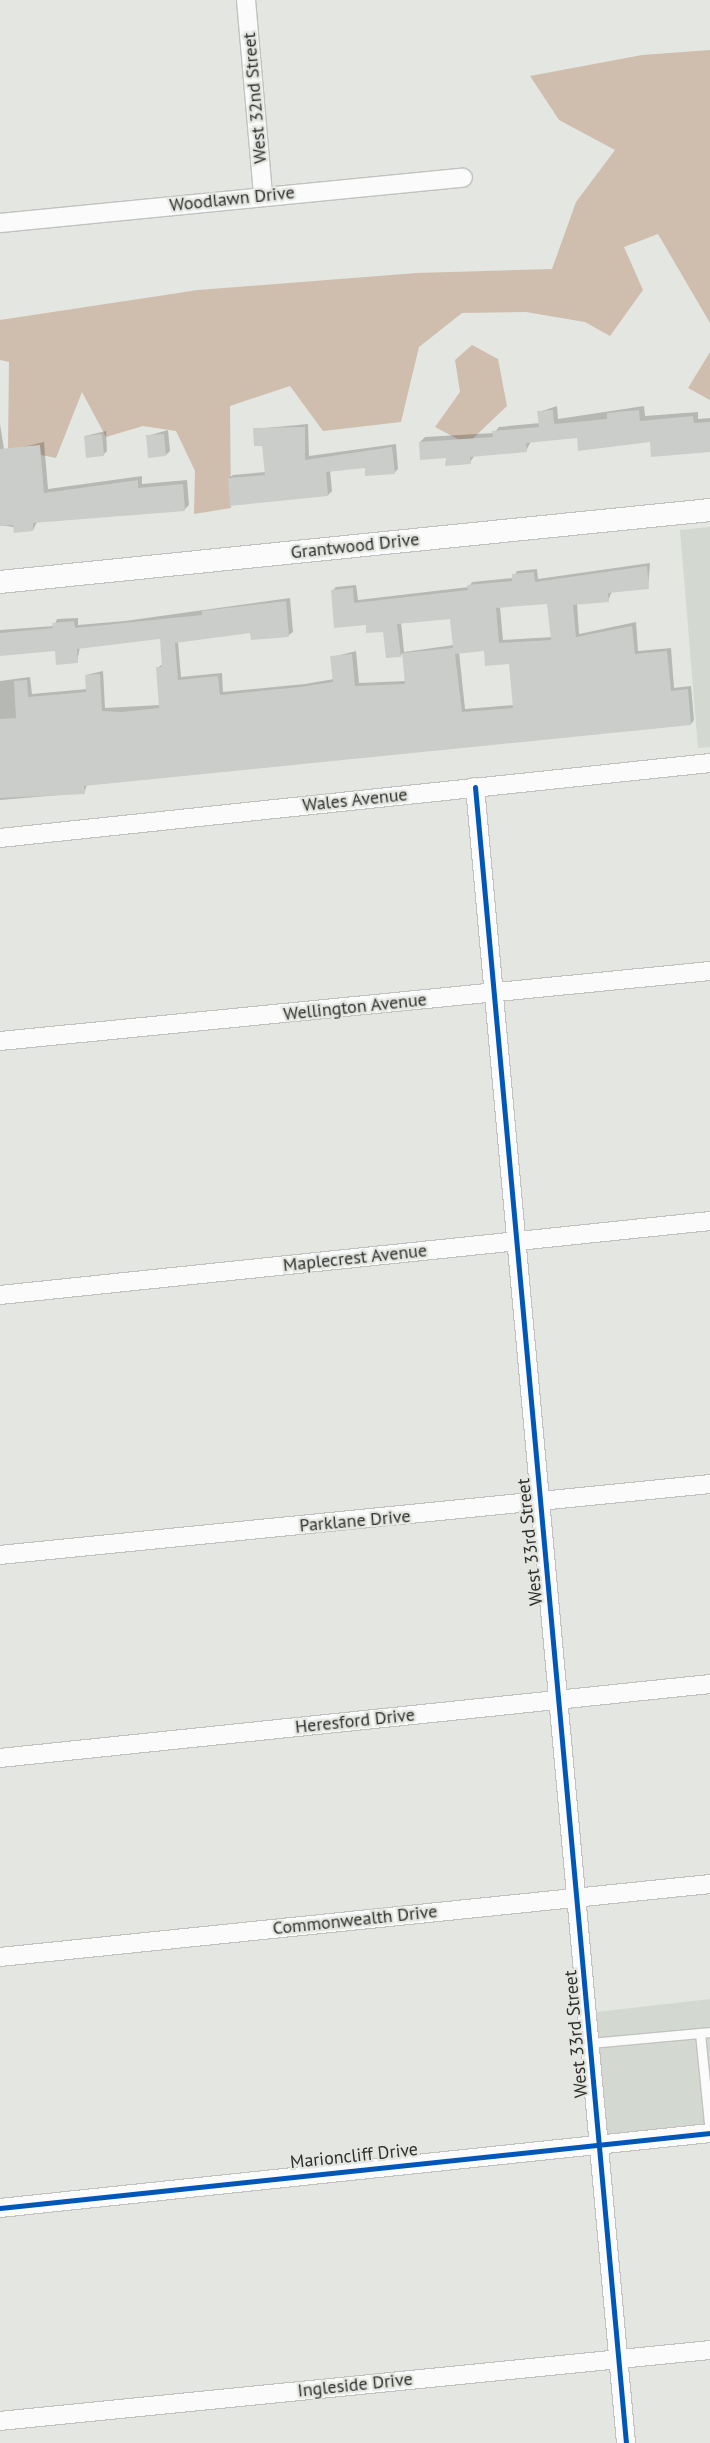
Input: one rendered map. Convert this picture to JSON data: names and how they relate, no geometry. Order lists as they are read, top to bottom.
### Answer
{
  "streets": {
    "street": [
      "West 32nd Street",
      "Woodlawn Drive",
      "Grantwood Drive",
      "Wales Avenue",
      "Wellington Avenue",
      "Maplecrest Avenue",
      "Parklane Drive",
      "West 33rd Street",
      "Heresford Drive",
      "Commonwealth Drive",
      "Marioncliff Drive",
      "Ingleside Drive"
    ]
  },
  "crossings": [
    ["West 32nd Street", "Woodlawn Drive"],
    ["Wales Avenue", "West 33rd Street"],
    ["Wellington Avenue", "West 33rd Street"],
    ["Maplecrest Avenue", "West 33rd Street"],
    ["Parklane Drive", "West 33rd Street"],
    ["West 33rd Street", "Heresford Drive"],
    ["West 33rd Street", "Commonwealth Drive"],
    ["West 33rd Street", "Marioncliff Drive"],
    ["West 33rd Street", "Ingleside Drive"]
  ]
}
